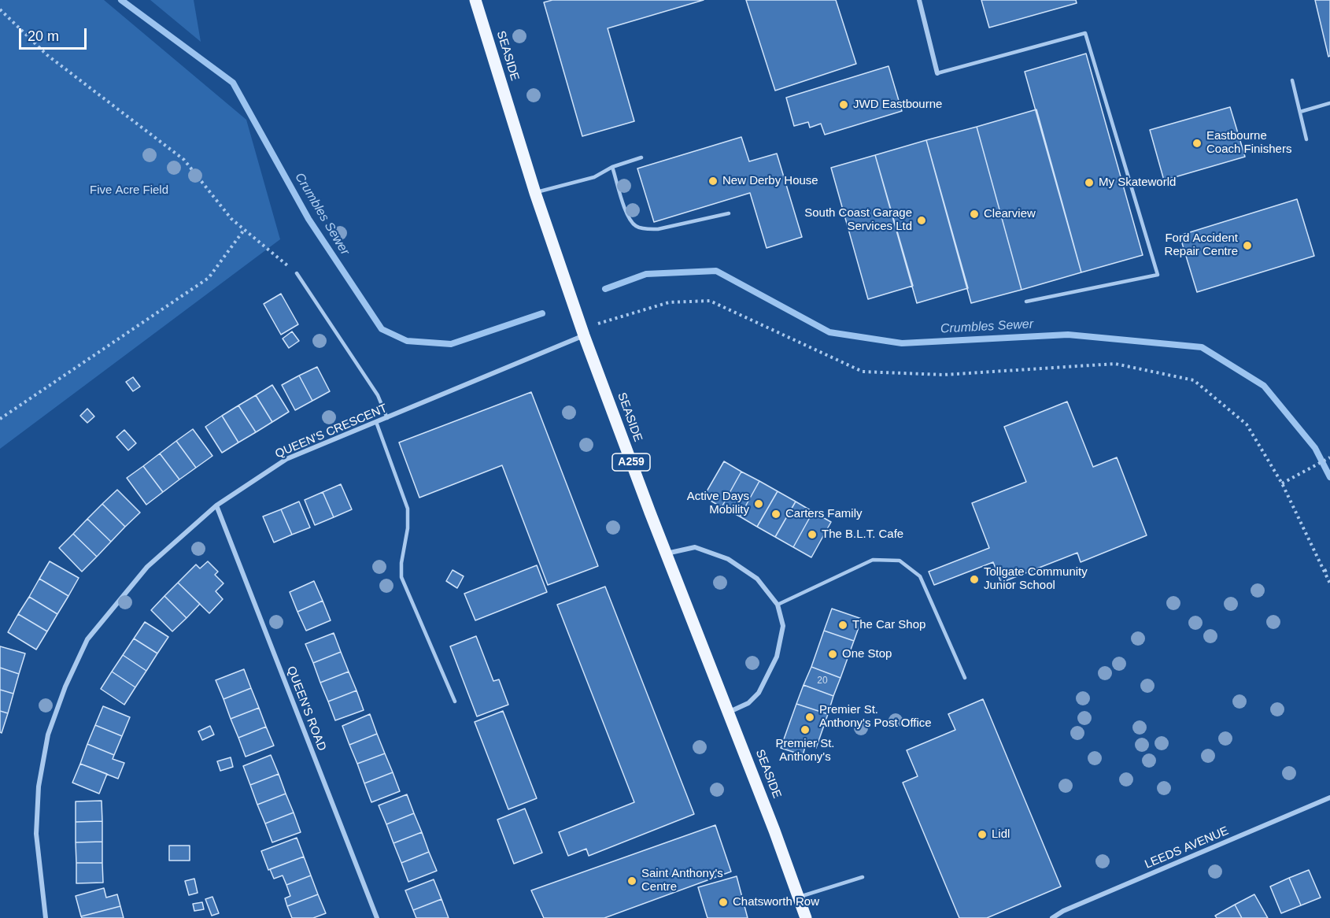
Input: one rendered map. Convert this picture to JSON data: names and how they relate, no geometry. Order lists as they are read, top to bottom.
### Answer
{
  "streets": {
    "main road": ["SEASIDE", "A259"],
    "street": ["QUEEN'S CRESCENT", "QUEEN'S ROAD", "LEEDS AVENUE"]
  },
  "crossings": [
    ["SEASIDE", "QUEEN'S CRESCENT"],
    ["QUEEN'S CRESCENT", "QUEEN'S ROAD"]
  ],
  "water": ["Crumbles Sewer"],
  "parks": ["Five Acre Field"],
  "places": [
    "JWD Eastbourne",
    "Eastbourne Coach Finishers",
    "New Derby House",
    "My Skateworld",
    "Clearview",
    "South Coast Garage Services Ltd",
    "Ford Accident Repair Centre",
    "Active Days Mobility",
    "Carters Family",
    "The B.L.T. Cafe",
    "Tollgate Community Junior School",
    "The Car Shop",
    "One Stop",
    "Premier St. Anthony's Post Office",
    "Premier St. Anthony's",
    "Lidl",
    "Saint Anthony's Centre",
    "Chatsworth Row"
  ],
  "house_numbers": ["20"],
  "scale_bar": "20 m"
}
